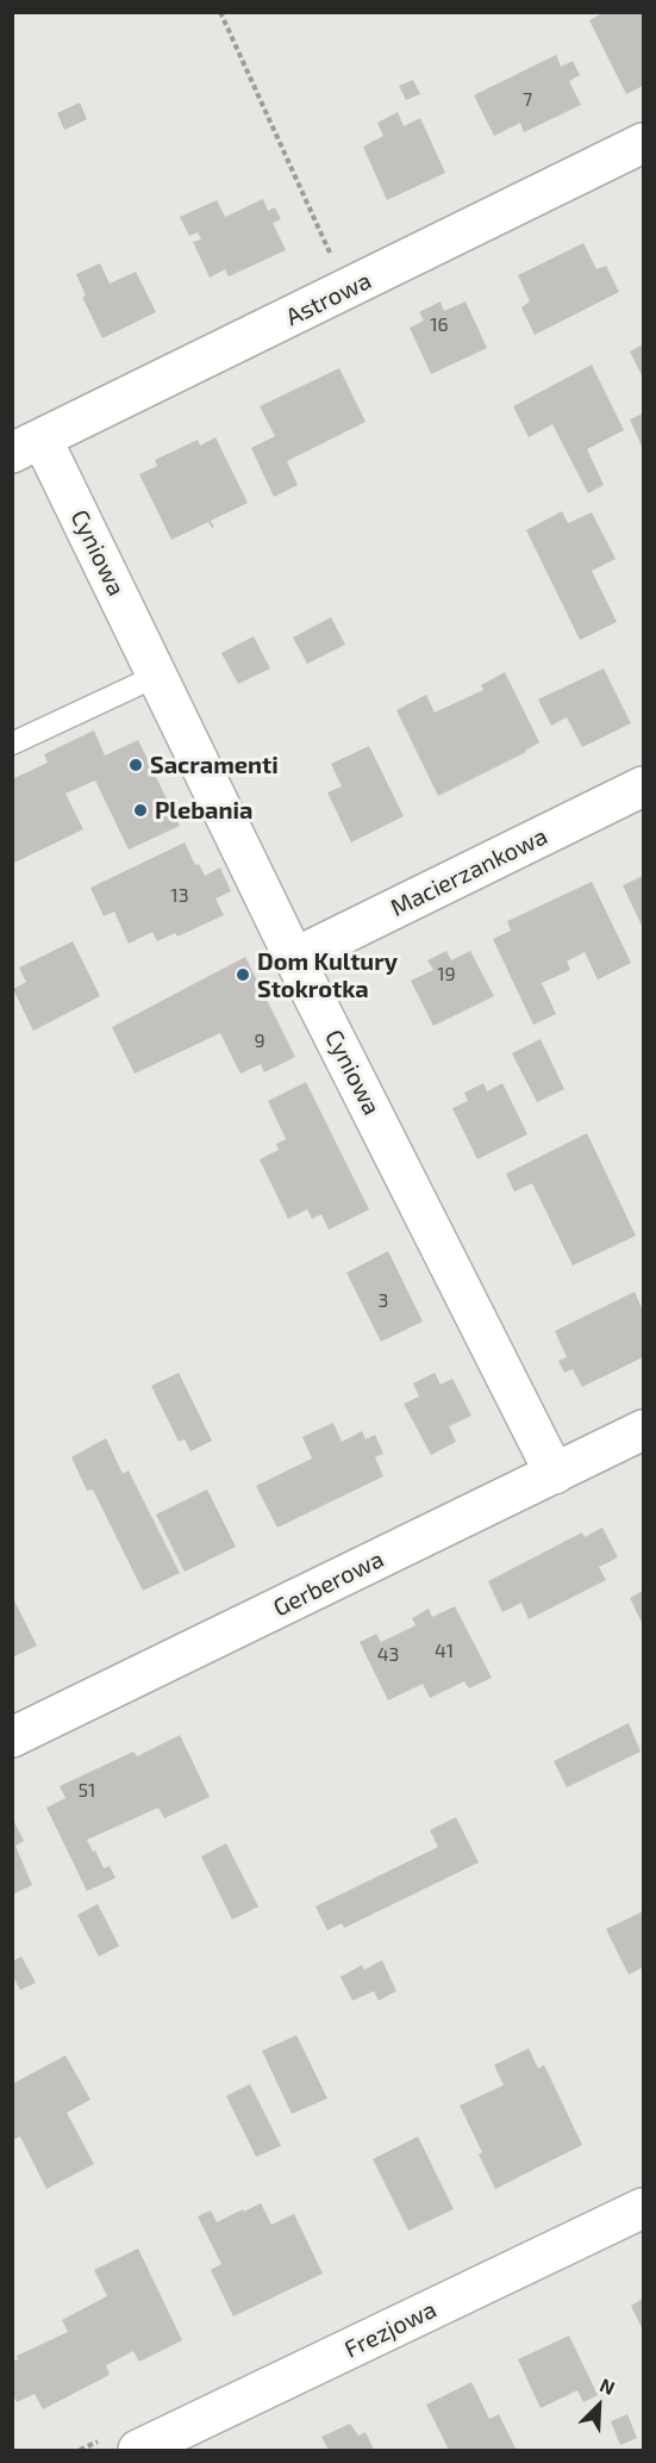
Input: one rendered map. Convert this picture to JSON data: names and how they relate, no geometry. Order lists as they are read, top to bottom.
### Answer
{
  "streets": {
    "street": [
      "Astrowa",
      "Cyniowa",
      "Macierzankowa",
      "Gerberowa",
      "Frezjowa"
    ]
  },
  "crossings": [
    ["Astrowa", "Cyniowa"],
    ["Cyniowa", "Macierzankowa"],
    ["Cyniowa", "Gerberowa"]
  ],
  "places": ["Sacramenti", "Plebania", "Dom Kultury Stokrotka"],
  "house_numbers": [
    "7",
    "16",
    "13",
    "19",
    "9",
    "3",
    "41",
    "43",
    "51"
  ],
  "north": "top right"
}
